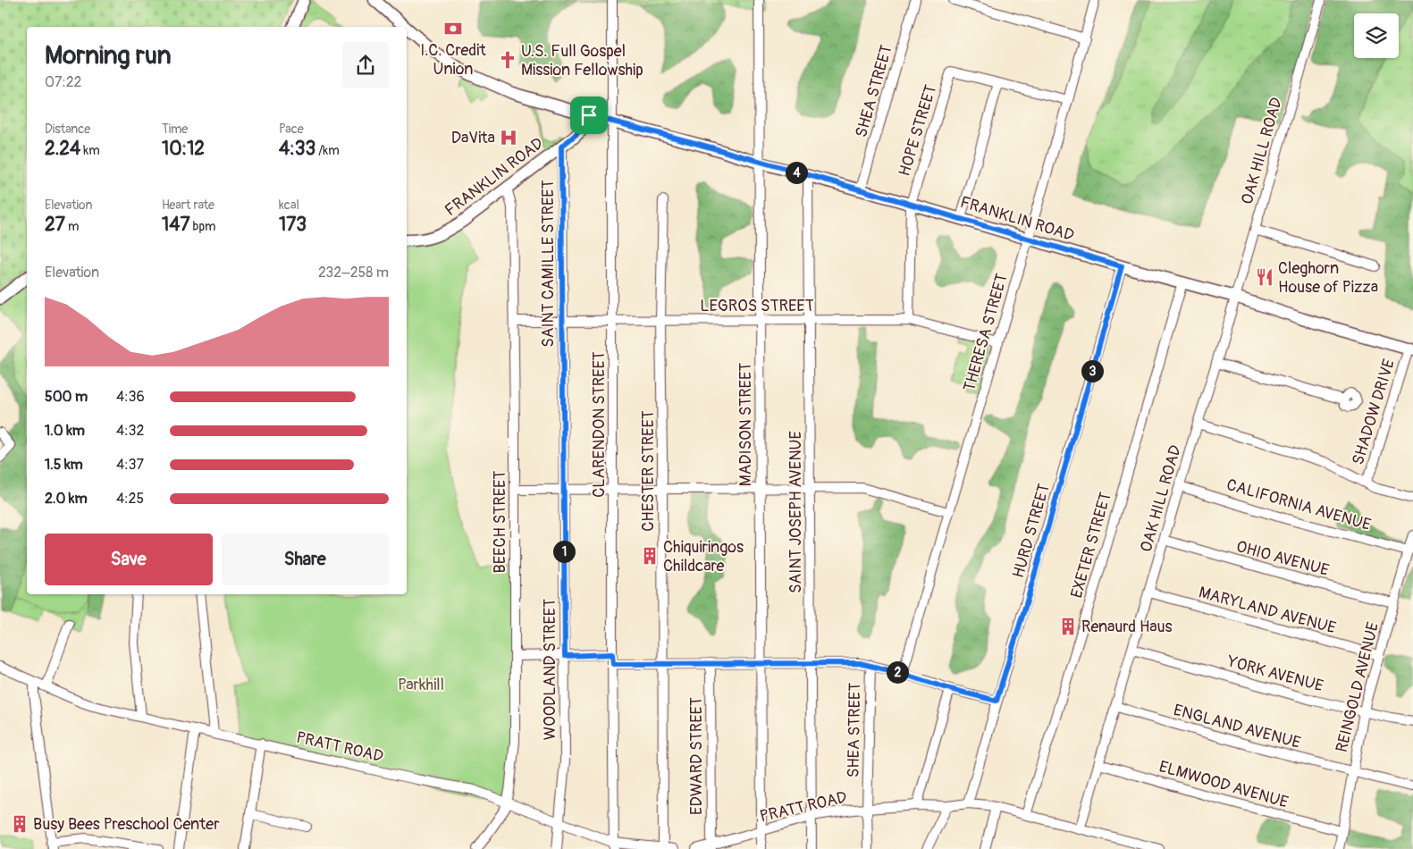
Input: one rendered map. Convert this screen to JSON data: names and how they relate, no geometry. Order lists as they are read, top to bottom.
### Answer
{
  "streets": {
    "main road": ["FRANKLIN ROAD"],
    "street": [
      "SHEA STREET",
      "HOPE STREET",
      "OAK HILL ROAD",
      "SAINT CAMILLE STREET",
      "LEGROS STREET",
      "THERESA STREET",
      "SHADOW DRIVE",
      "CLARENDON STREET",
      "MADISON STREET",
      "CHESTER STREET",
      "CALIFORNIA AVENUE",
      "SAINT JOSEPH AVENUE",
      "BEECH STREET",
      "HURD STREET",
      "EXETER STREET",
      "OHIO AVENUE",
      "MARYLAND AVENUE",
      "WOODLAND STREET",
      "YORK AVENUE",
      "REINGOLD AVENUE",
      "ENGLAND AVENUE",
      "PRATT ROAD",
      "EDWARD STREET",
      "ELMWOOD AVENUE"
    ]
  },
  "crossings": [
    ["SHEA STREET", "FRANKLIN ROAD"],
    ["SHEA STREET", "PRATT ROAD"],
    ["HOPE STREET", "FRANKLIN ROAD"],
    ["HOPE STREET", "LEGROS STREET"],
    ["HOPE STREET", "THERESA STREET"],
    ["OAK HILL ROAD", "FRANKLIN ROAD"],
    ["OAK HILL ROAD", "CALIFORNIA AVENUE"],
    ["OAK HILL ROAD", "OHIO AVENUE"],
    ["OAK HILL ROAD", "MARYLAND AVENUE"],
    ["OAK HILL ROAD", "YORK AVENUE"],
    ["OAK HILL ROAD", "ENGLAND AVENUE"],
    ["OAK HILL ROAD", "ELMWOOD AVENUE"],
    ["FRANKLIN ROAD", "SAINT CAMILLE STREET"],
    ["FRANKLIN ROAD", "THERESA STREET"],
    ["FRANKLIN ROAD", "SHADOW DRIVE"],
    ["FRANKLIN ROAD", "CLARENDON STREET"],
    ["FRANKLIN ROAD", "MADISON STREET"],
    ["FRANKLIN ROAD", "SAINT JOSEPH AVENUE"],
    ["FRANKLIN ROAD", "BEECH STREET"],
    ["FRANKLIN ROAD", "HURD STREET"],
    ["FRANKLIN ROAD", "EXETER STREET"],
    ["SAINT CAMILLE STREET", "LEGROS STREET"],
    ["SAINT CAMILLE STREET", "WOODLAND STREET"],
    ["LEGROS STREET", "THERESA STREET"],
    ["LEGROS STREET", "CLARENDON STREET"],
    ["LEGROS STREET", "MADISON STREET"],
    ["LEGROS STREET", "CHESTER STREET"],
    ["LEGROS STREET", "SAINT JOSEPH AVENUE"],
    ["LEGROS STREET", "BEECH STREET"],
    ["CLARENDON STREET", "PRATT ROAD"],
    ["MADISON STREET", "PRATT ROAD"],
    ["CHESTER STREET", "PRATT ROAD"],
    ["CALIFORNIA AVENUE", "REINGOLD AVENUE"],
    ["SAINT JOSEPH AVENUE", "PRATT ROAD"],
    ["BEECH STREET", "PRATT ROAD"],
    ["OHIO AVENUE", "REINGOLD AVENUE"],
    ["MARYLAND AVENUE", "REINGOLD AVENUE"],
    ["WOODLAND STREET", "PRATT ROAD"],
    ["YORK AVENUE", "REINGOLD AVENUE"],
    ["REINGOLD AVENUE", "ENGLAND AVENUE"],
    ["REINGOLD AVENUE", "ELMWOOD AVENUE"],
    ["PRATT ROAD", "EDWARD STREET"]
  ],
  "parks": ["Parkhill"],
  "places": {
    "bank": ["I.C. Credit Union"],
    "church": ["U.S. Full Gospel Mission Fellowship"],
    "hospital": ["DaVita"],
    "restaurant": ["Cleghorn House of Pizza"],
    "building": ["Chiquiringos Childcare", "Renaurd Haus", "Busy Bees Preschool Center"]
  },
  "page": {
    "heading": ["Morning run", "07:22"],
    "stats": [
      ["Distance", "2.24 km"],
      ["Time", "10:12"],
      ["Pace", "4:33 /km"],
      ["Elevation", "27 m"],
      ["Heart rate", "147 bpm"],
      ["kcal", "173"]
    ],
    "pins": [
      "4",
      "3",
      "1",
      "2"
    ],
    "chart": ["Elevation", "232–258 m"],
    "list": [
      {
        "name": "500 m",
        "note": "4:36"
      },
      {
        "name": "1.0 km",
        "note": "4:32"
      },
      {
        "name": "1.5 km",
        "note": "4:37"
      },
      {
        "name": "2.0 km",
        "note": "4:25"
      }
    ],
    "buttons": ["Save", "Share"]
  }
}
